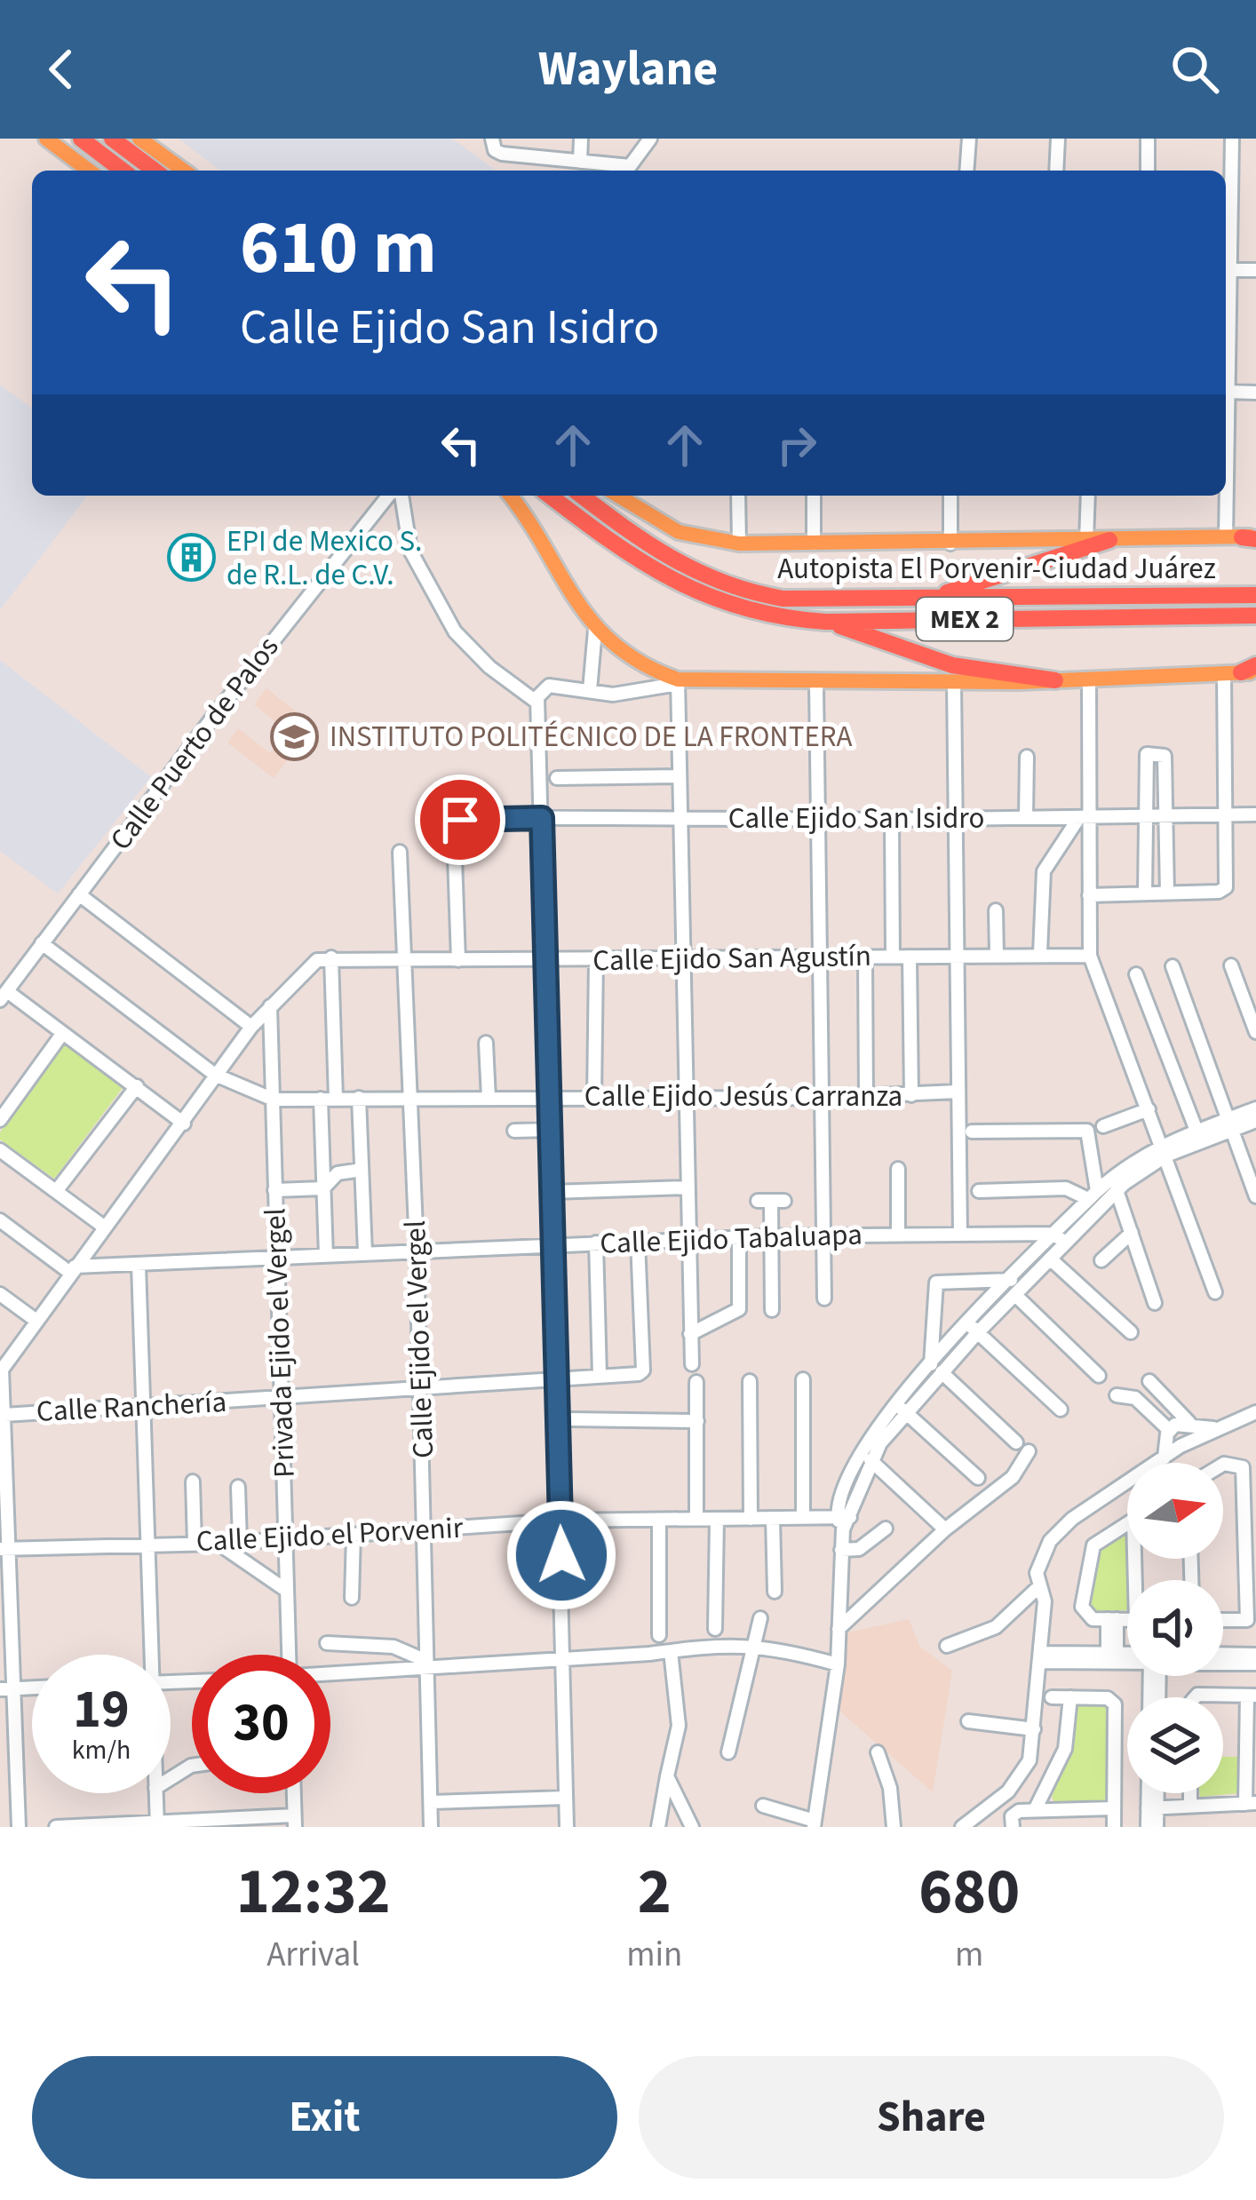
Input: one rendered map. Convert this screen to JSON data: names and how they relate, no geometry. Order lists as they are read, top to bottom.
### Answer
{
  "streets": {
    "highway": ["Autopista El Porvenir-Ciudad Juárez", "MEX 2"],
    "street": [
      "Calle Puerto de Palos",
      "Calle Ejido San Isidro",
      "Calle Ejido San Agustín",
      "Calle Ejido Jesús Carranza",
      "Calle Ejido Tabaluapa",
      "Calle Ejido el Vergel",
      "Privada Ejido el Vergel",
      "Calle Ranchería",
      "Calle Ejido el Porvenir"
    ]
  },
  "crossings": [
    ["Calle Puerto de Palos", "Calle Ejido Jesús Carranza"],
    ["Calle Ejido San Isidro", "Calle Ejido San Agustín"],
    ["Calle Ejido San Agustín", "Calle Ejido el Vergel"],
    ["Calle Ejido San Agustín", "Privada Ejido el Vergel"],
    ["Calle Ejido Jesús Carranza", "Calle Ejido el Vergel"],
    ["Calle Ejido Jesús Carranza", "Privada Ejido el Vergel"],
    ["Calle Ejido Tabaluapa", "Calle Ejido el Vergel"],
    ["Calle Ejido Tabaluapa", "Privada Ejido el Vergel"],
    ["Calle Ejido Tabaluapa", "Calle Ranchería"],
    ["Calle Ejido el Vergel", "Calle Ranchería"],
    ["Calle Ejido el Vergel", "Calle Ejido el Porvenir"],
    ["Privada Ejido el Vergel", "Calle Ranchería"],
    ["Privada Ejido el Vergel", "Calle Ejido el Porvenir"],
    ["Calle Ranchería", "Calle Ejido el Porvenir"]
  ],
  "places": {
    "building": ["EPI de Mexico S. de R.L. de C.V."],
    "school or university": ["INSTITUTO POLITÉCNICO DE LA FRONTERA"]
  },
  "north": "right",
  "page": {
    "header": "Waylane",
    "turn": ["610 m", "Calle Ejido San Isidro"],
    "speed": "19 km/h",
    "limit": "30",
    "eta": [
      "12:32",
      "Arrival",
      "2",
      "min",
      "680",
      "m"
    ],
    "buttons": ["Exit", "Share"]
  }
}
